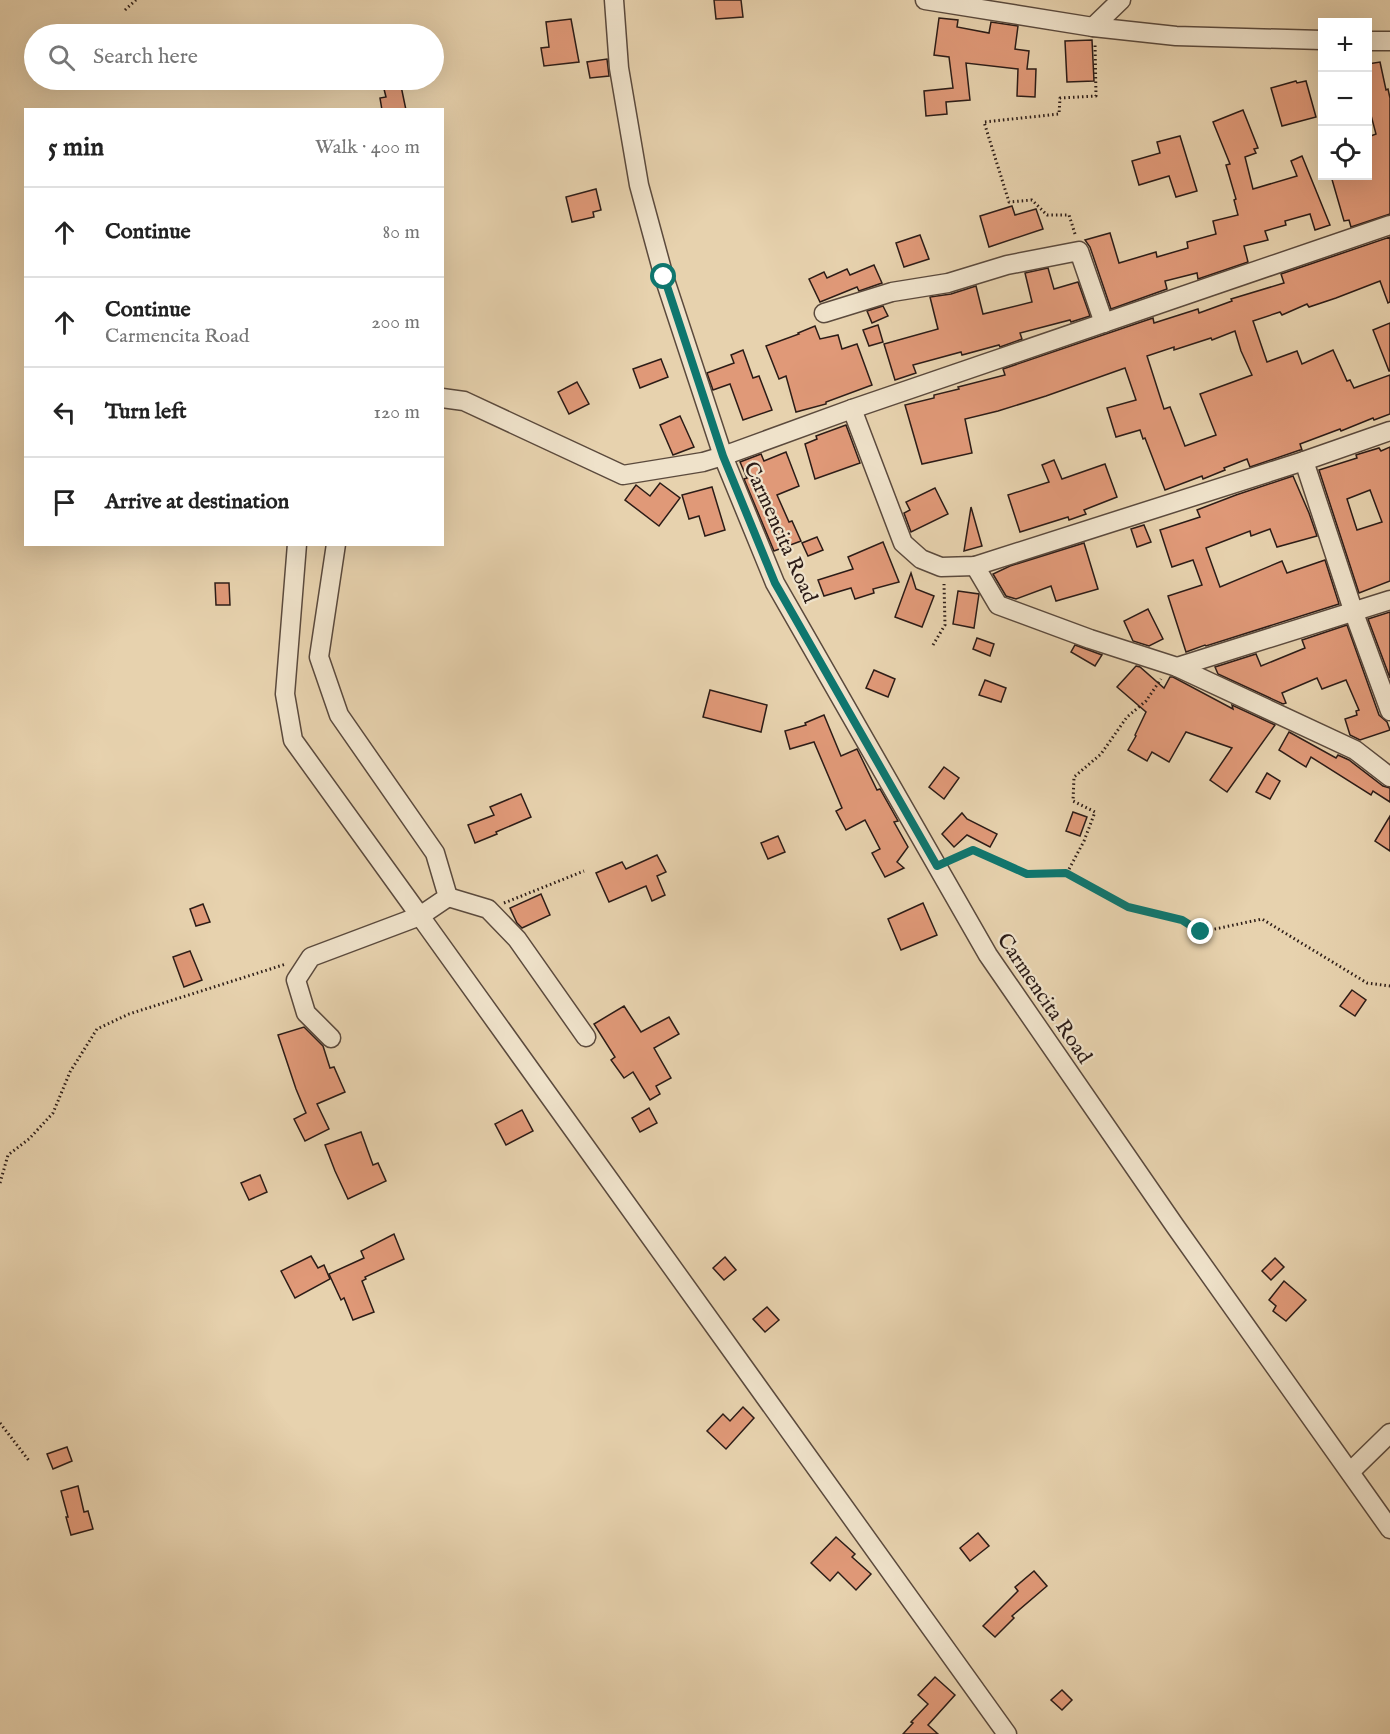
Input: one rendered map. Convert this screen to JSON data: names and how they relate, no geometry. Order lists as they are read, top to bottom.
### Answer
{
  "streets": {
    "street": ["Carmencita Road"]
  },
  "page": {
    "map_buttons": ["+", "−"],
    "search": "Search here",
    "heading": ["5 min", "Walk · 400 m"],
    "list": [
      ["Continue", "80 m"],
      ["Continue", "Carmencita Road", "200 m"],
      ["Turn left", "120 m"],
      "Arrive at destination"
    ]
  }
}
